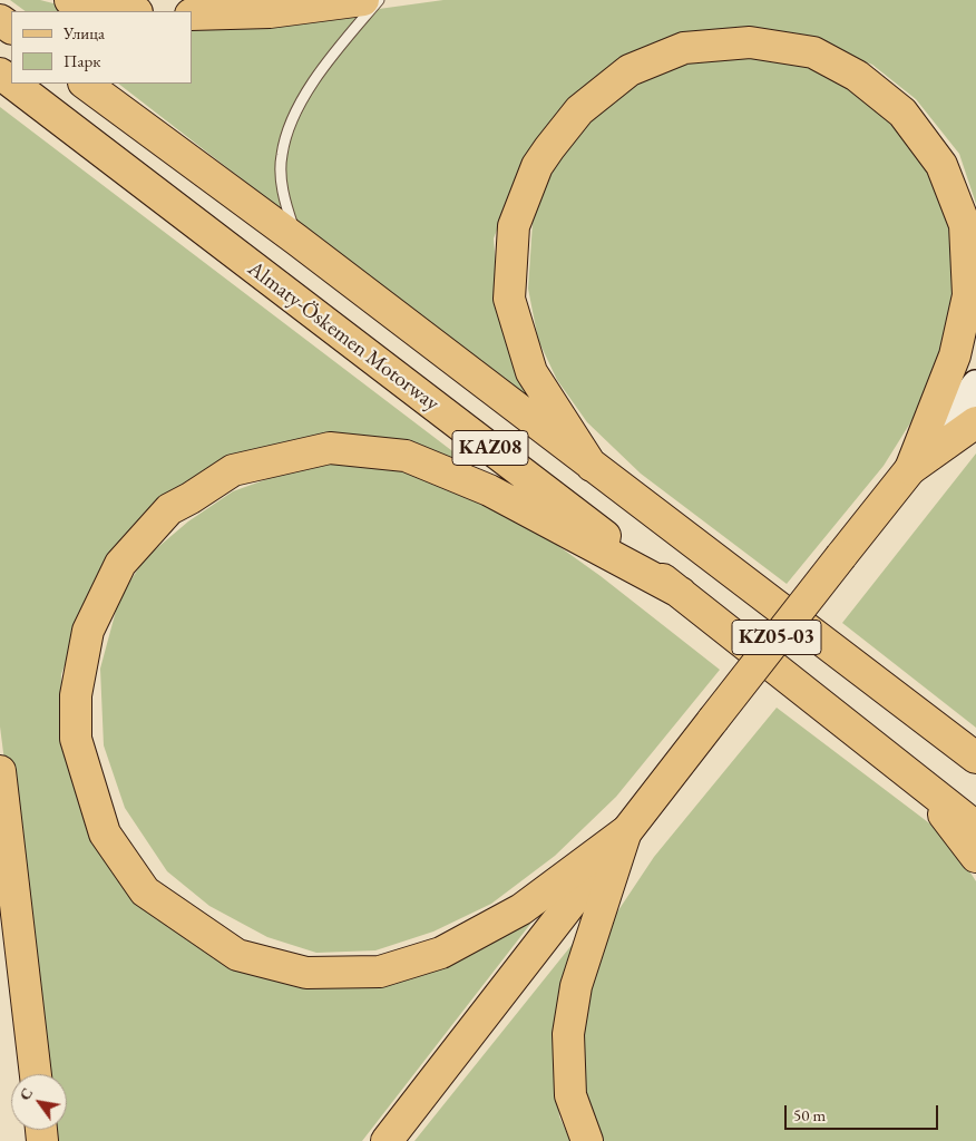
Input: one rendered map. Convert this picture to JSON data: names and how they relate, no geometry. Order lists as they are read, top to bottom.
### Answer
{
  "streets": {
    "main road": ["Almaty-Öskemen Motorway", "KAZ08", "KZ05-03"]
  },
  "legend": ["Улица", "Парк"],
  "scale_bar": "50 m",
  "north": "top left"
}
